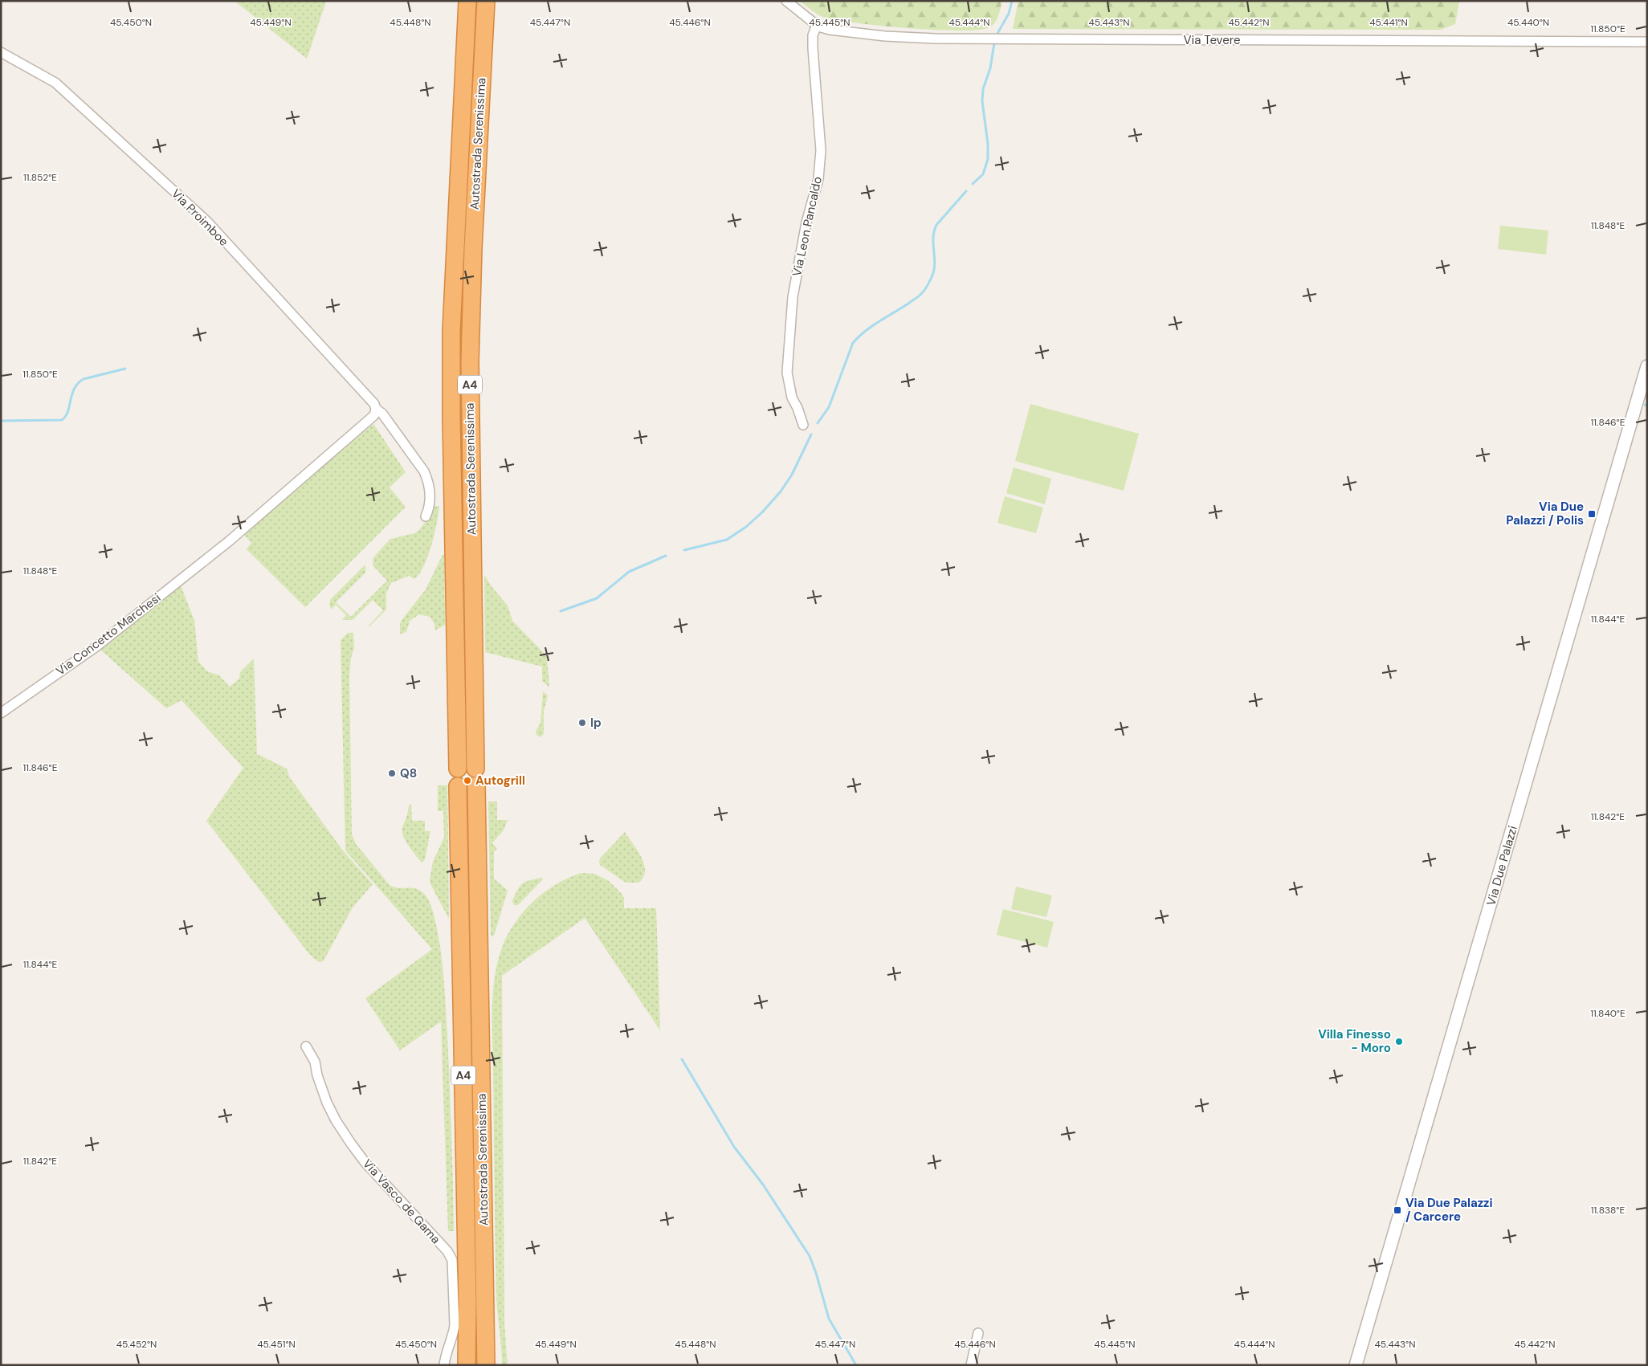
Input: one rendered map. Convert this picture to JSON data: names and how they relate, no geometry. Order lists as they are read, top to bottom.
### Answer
{
  "streets": {
    "highway": ["Autostrada Serenissima", "A4"],
    "street": [
      "Via Tevere",
      "Via Proimboe",
      "Via Leon Pancaldo",
      "Via Concetto Marchesi",
      "Via Due Palazzi",
      "Via Vasco de Gama"
    ]
  },
  "crossings": [
    ["Via Tevere", "Via Leon Pancaldo"],
    ["Via Proimboe", "Via Concetto Marchesi"]
  ],
  "places": {
    "transit": ["Via Due Palazzi / Polis", "Via Due Palazzi / Carcere"],
    "other": [
      "Ip",
      "Q8",
      "Autogrill",
      "Villa Finesso - Moro"
    ]
  },
  "coordinates": [
    "45.450°N",
    "45.449°N",
    "45.448°N",
    "45.447°N",
    "45.446°N",
    "45.445°N",
    "45.444°N",
    "45.443°N",
    "45.442°N",
    "45.441°N",
    "45.440°N",
    "11.850°E",
    "11.852°E",
    "11.848°E",
    "11.846°E",
    "11.844°E",
    "11.842°E",
    "11.840°E",
    "11.838°E",
    "45.452°N",
    "45.451°N"
  ]
}
